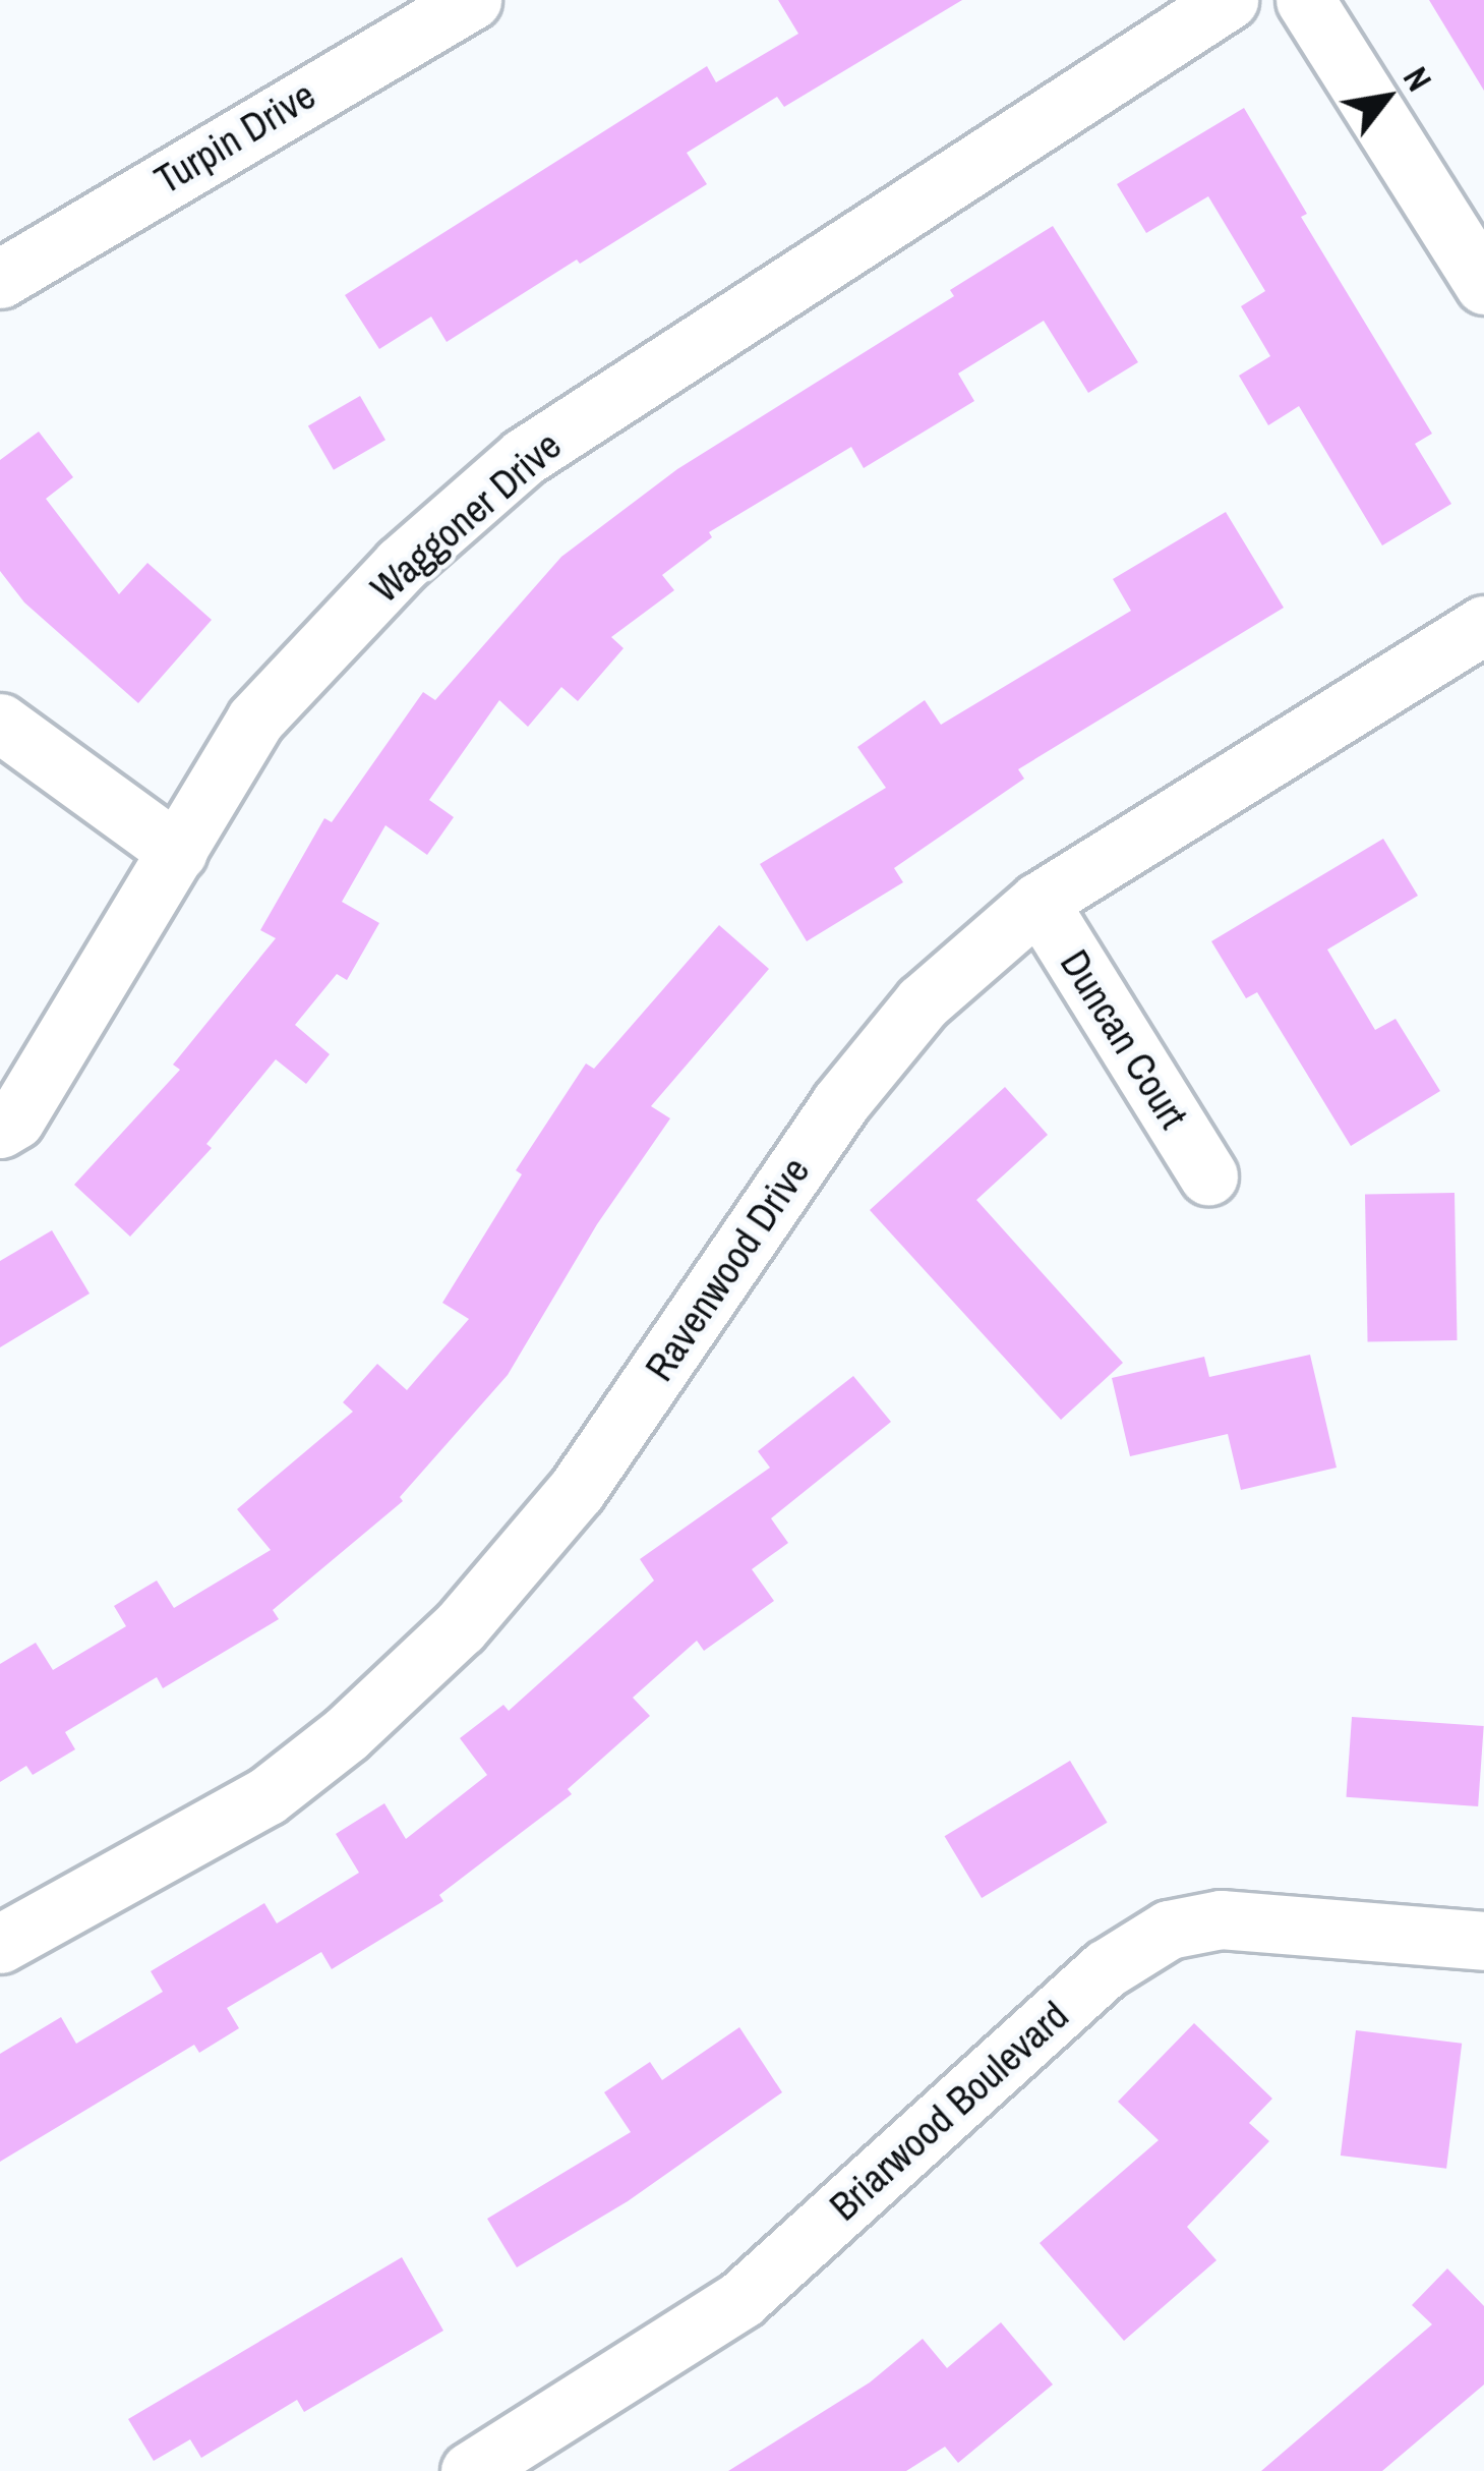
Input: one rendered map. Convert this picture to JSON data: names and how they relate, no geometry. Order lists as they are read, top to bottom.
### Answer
{
  "streets": {
    "street": [
      "Turpin Drive",
      "Waggoner Drive",
      "Duncan Court",
      "Ravenwood Drive",
      "Briarwood Boulevard"
    ]
  },
  "crossings": [
    ["Duncan Court", "Ravenwood Drive"]
  ],
  "north": "top right"
}
